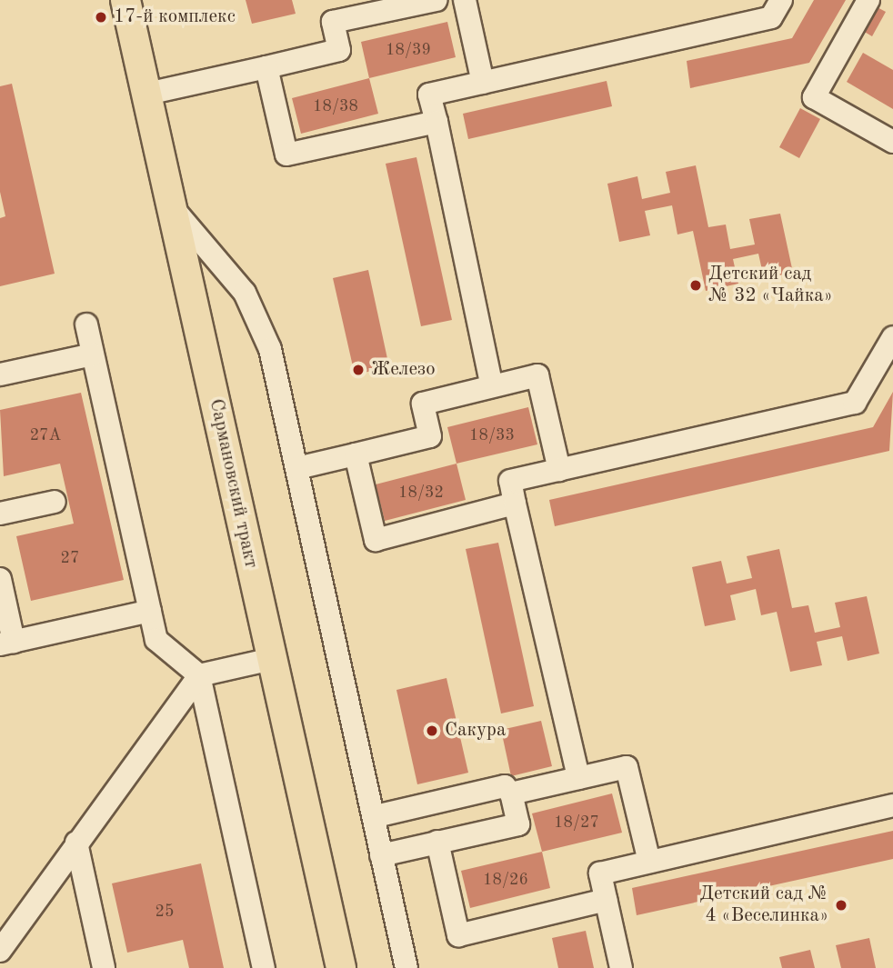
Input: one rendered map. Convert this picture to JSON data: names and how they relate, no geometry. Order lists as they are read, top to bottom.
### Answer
{
  "streets": {
    "main road": ["Сармановский тракт"]
  },
  "places": [
    "17-й комплекс",
    "Детский сад № 32 «Чайка»",
    "Железо",
    "Сакура",
    "Детский сад № 4 «Веселинка»"
  ],
  "house_numbers": [
    "18/39",
    "18/38",
    "27А",
    "18/33",
    "18/32",
    "27",
    "18/27",
    "18/26",
    "25"
  ]
}
